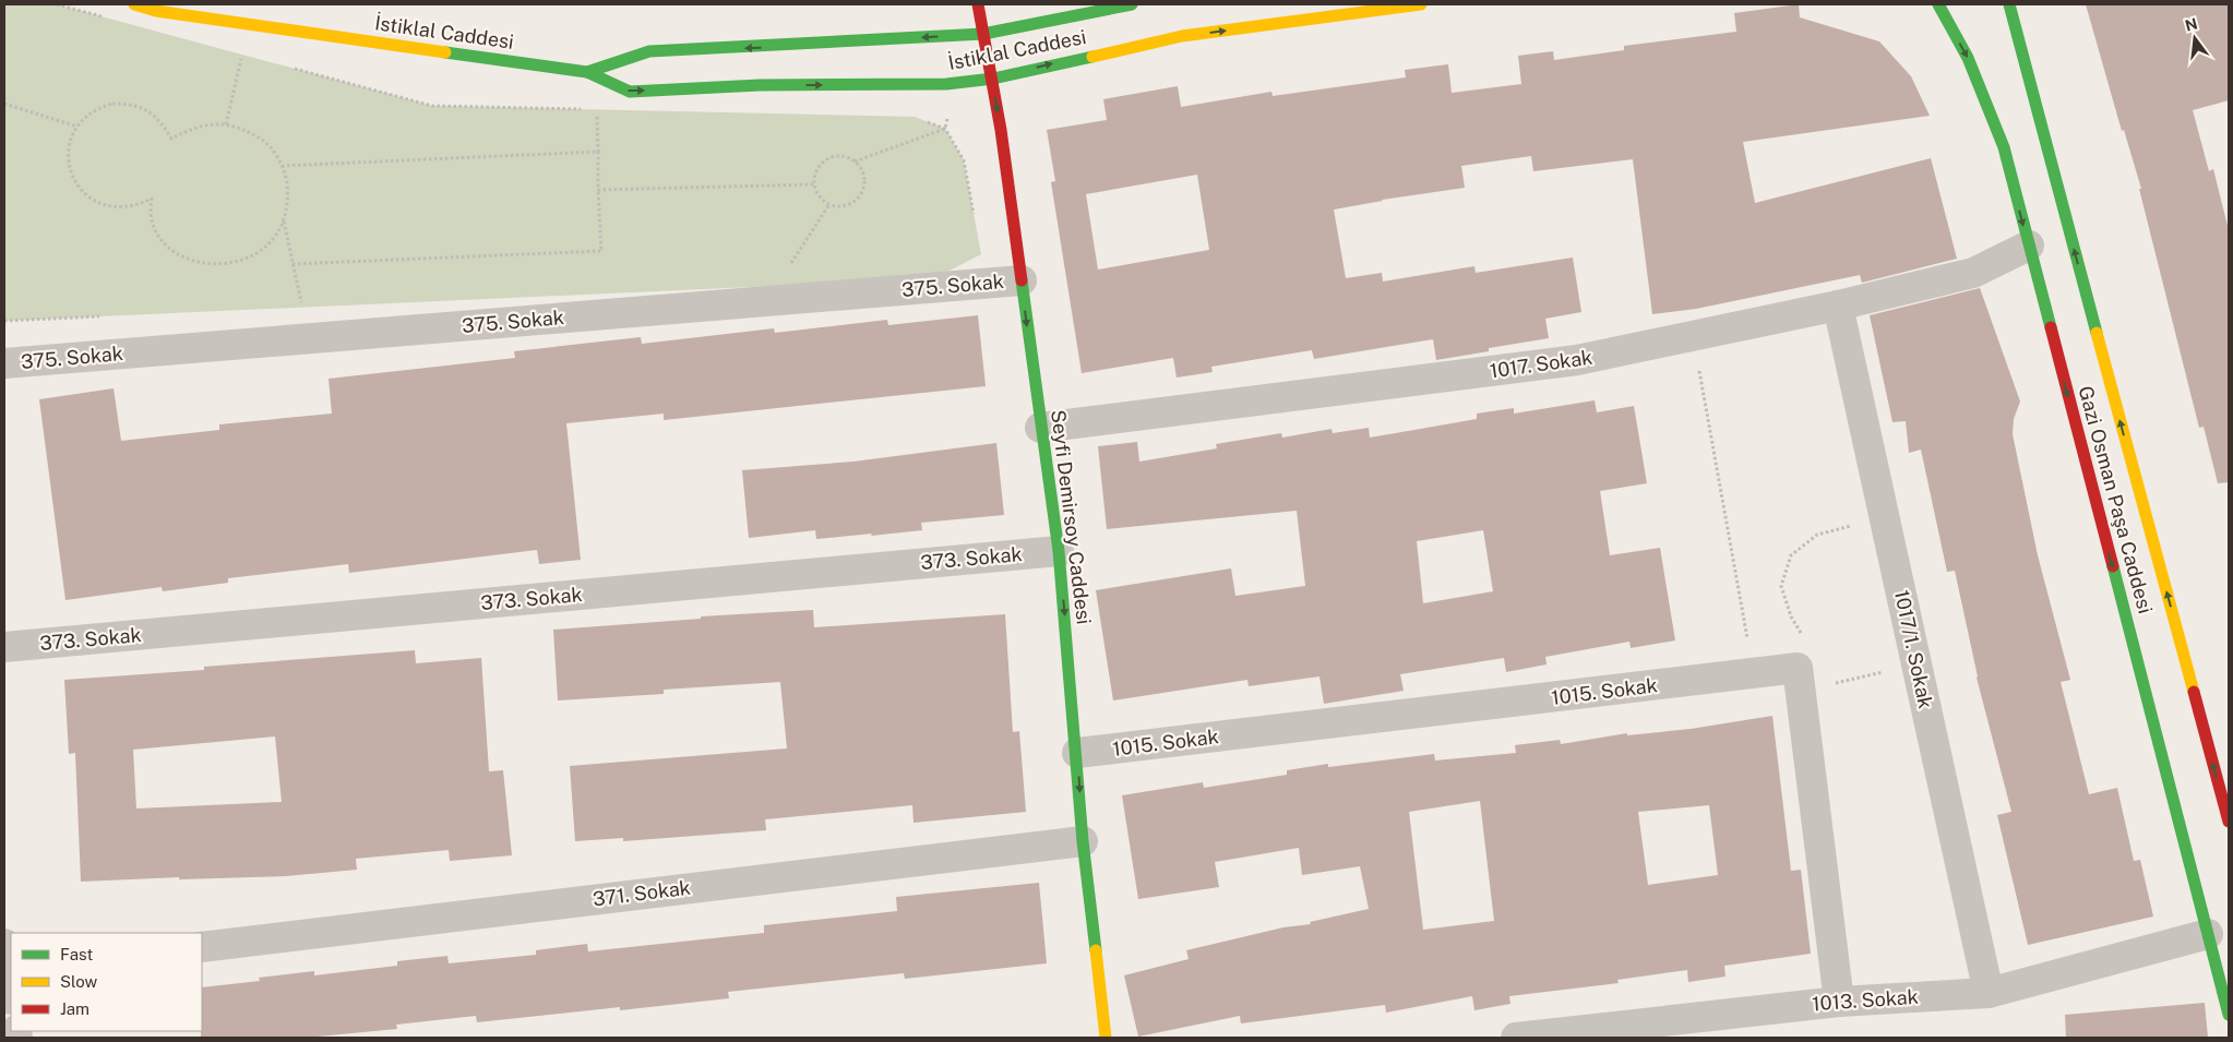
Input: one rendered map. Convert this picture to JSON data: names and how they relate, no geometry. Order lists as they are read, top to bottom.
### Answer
{
  "streets": {
    "main road": ["İstiklal Caddesi", "Gazi Osman Paşa Caddesi", "Seyfi Demirsoy Caddesi"],
    "street": [
      "375. Sokak",
      "1017. Sokak",
      "373. Sokak",
      "1017/1. Sokak",
      "1015. Sokak",
      "371. Sokak",
      "1013. Sokak"
    ]
  },
  "crossings": [
    ["İstiklal Caddesi", "Seyfi Demirsoy Caddesi"],
    ["375. Sokak", "Seyfi Demirsoy Caddesi"],
    ["1017. Sokak", "Gazi Osman Paşa Caddesi"],
    ["1017. Sokak", "Seyfi Demirsoy Caddesi"],
    ["1017. Sokak", "1017/1. Sokak"],
    ["Gazi Osman Paşa Caddesi", "1013. Sokak"],
    ["Seyfi Demirsoy Caddesi", "373. Sokak"],
    ["Seyfi Demirsoy Caddesi", "1015. Sokak"],
    ["Seyfi Demirsoy Caddesi", "371. Sokak"],
    ["1017/1. Sokak", "1013. Sokak"],
    ["1015. Sokak", "1013. Sokak"]
  ],
  "one_way": ["Seyfi Demirsoy Caddesi"],
  "legend": ["Fast", "Slow", "Jam"],
  "north": "top"
}
